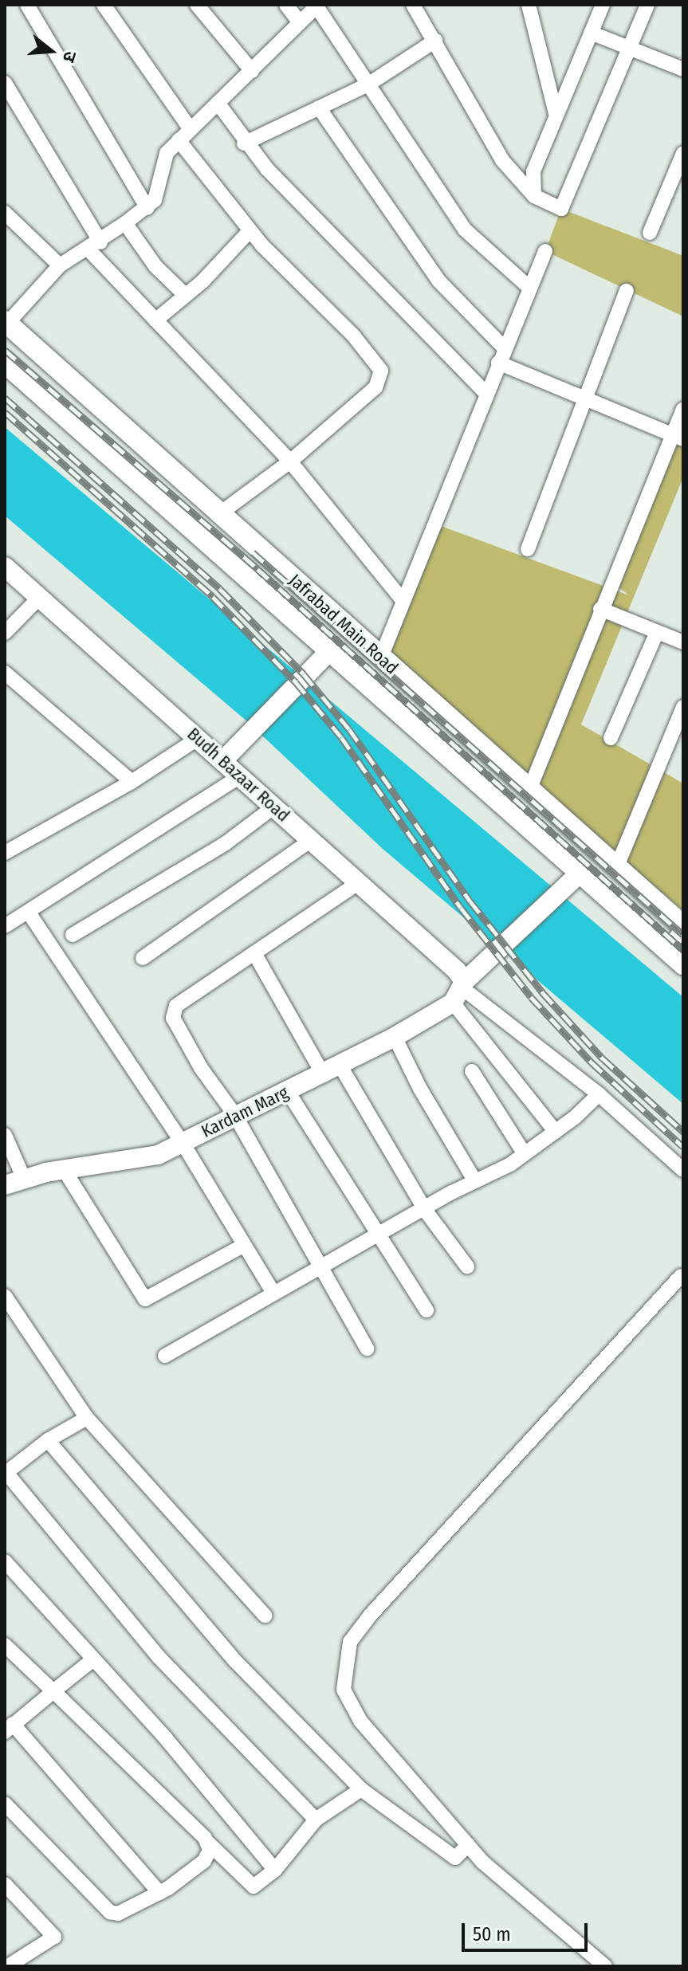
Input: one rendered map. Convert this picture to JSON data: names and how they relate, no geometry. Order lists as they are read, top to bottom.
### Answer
{
  "streets": {
    "main road": ["Jafrabad Main Road"],
    "street": ["Budh Bazaar Road", "Kardam Marg"]
  },
  "crossings": [
    ["Jafrabad Main Road", "Kardam Marg"],
    ["Budh Bazaar Road", "Kardam Marg"]
  ],
  "scale_bar": "50 m",
  "north": "right"
}
